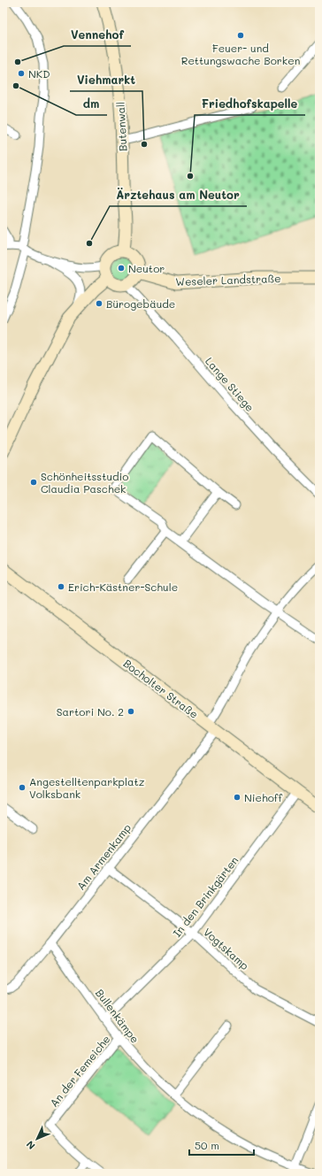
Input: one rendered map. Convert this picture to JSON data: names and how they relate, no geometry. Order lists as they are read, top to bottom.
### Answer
{
  "streets": {
    "main road": ["Butenwall", "Weseler Landstraße", "Bocholter Straße"],
    "street": [
      "Lange Stiege",
      "Am Armenkamp",
      "In den Brinkgärten",
      "Vogtskamp",
      "Bullenkämpe",
      "An der Femeiche"
    ]
  },
  "crossings": [
    ["Butenwall", "Weseler Landstraße"],
    ["Butenwall", "Lange Stiege"],
    ["Weseler Landstraße", "Lange Stiege"],
    ["Bocholter Straße", "Am Armenkamp"],
    ["Bocholter Straße", "In den Brinkgärten"],
    ["Am Armenkamp", "Vogtskamp"],
    ["Am Armenkamp", "Bullenkämpe"],
    ["In den Brinkgärten", "Vogtskamp"],
    ["In den Brinkgärten", "Bullenkämpe"],
    ["Bullenkämpe", "An der Femeiche"]
  ],
  "places": [
    "Feuer- und Rettungswache Borken",
    "Vennehof",
    "NKD",
    "dm",
    "Viehmarkt",
    "Friedhofskapelle",
    "Ärztehaus am Neutor",
    "Neutor",
    "Bürogebäude",
    "Schönheitsstudio Claudia Paschek",
    "Erich-Kästner-Schule",
    "Sartori No. 2",
    "Angestelltenparkplatz Volksbank",
    "Niehoff"
  ],
  "scale_bar": "50 m",
  "north": "bottom left"
}
